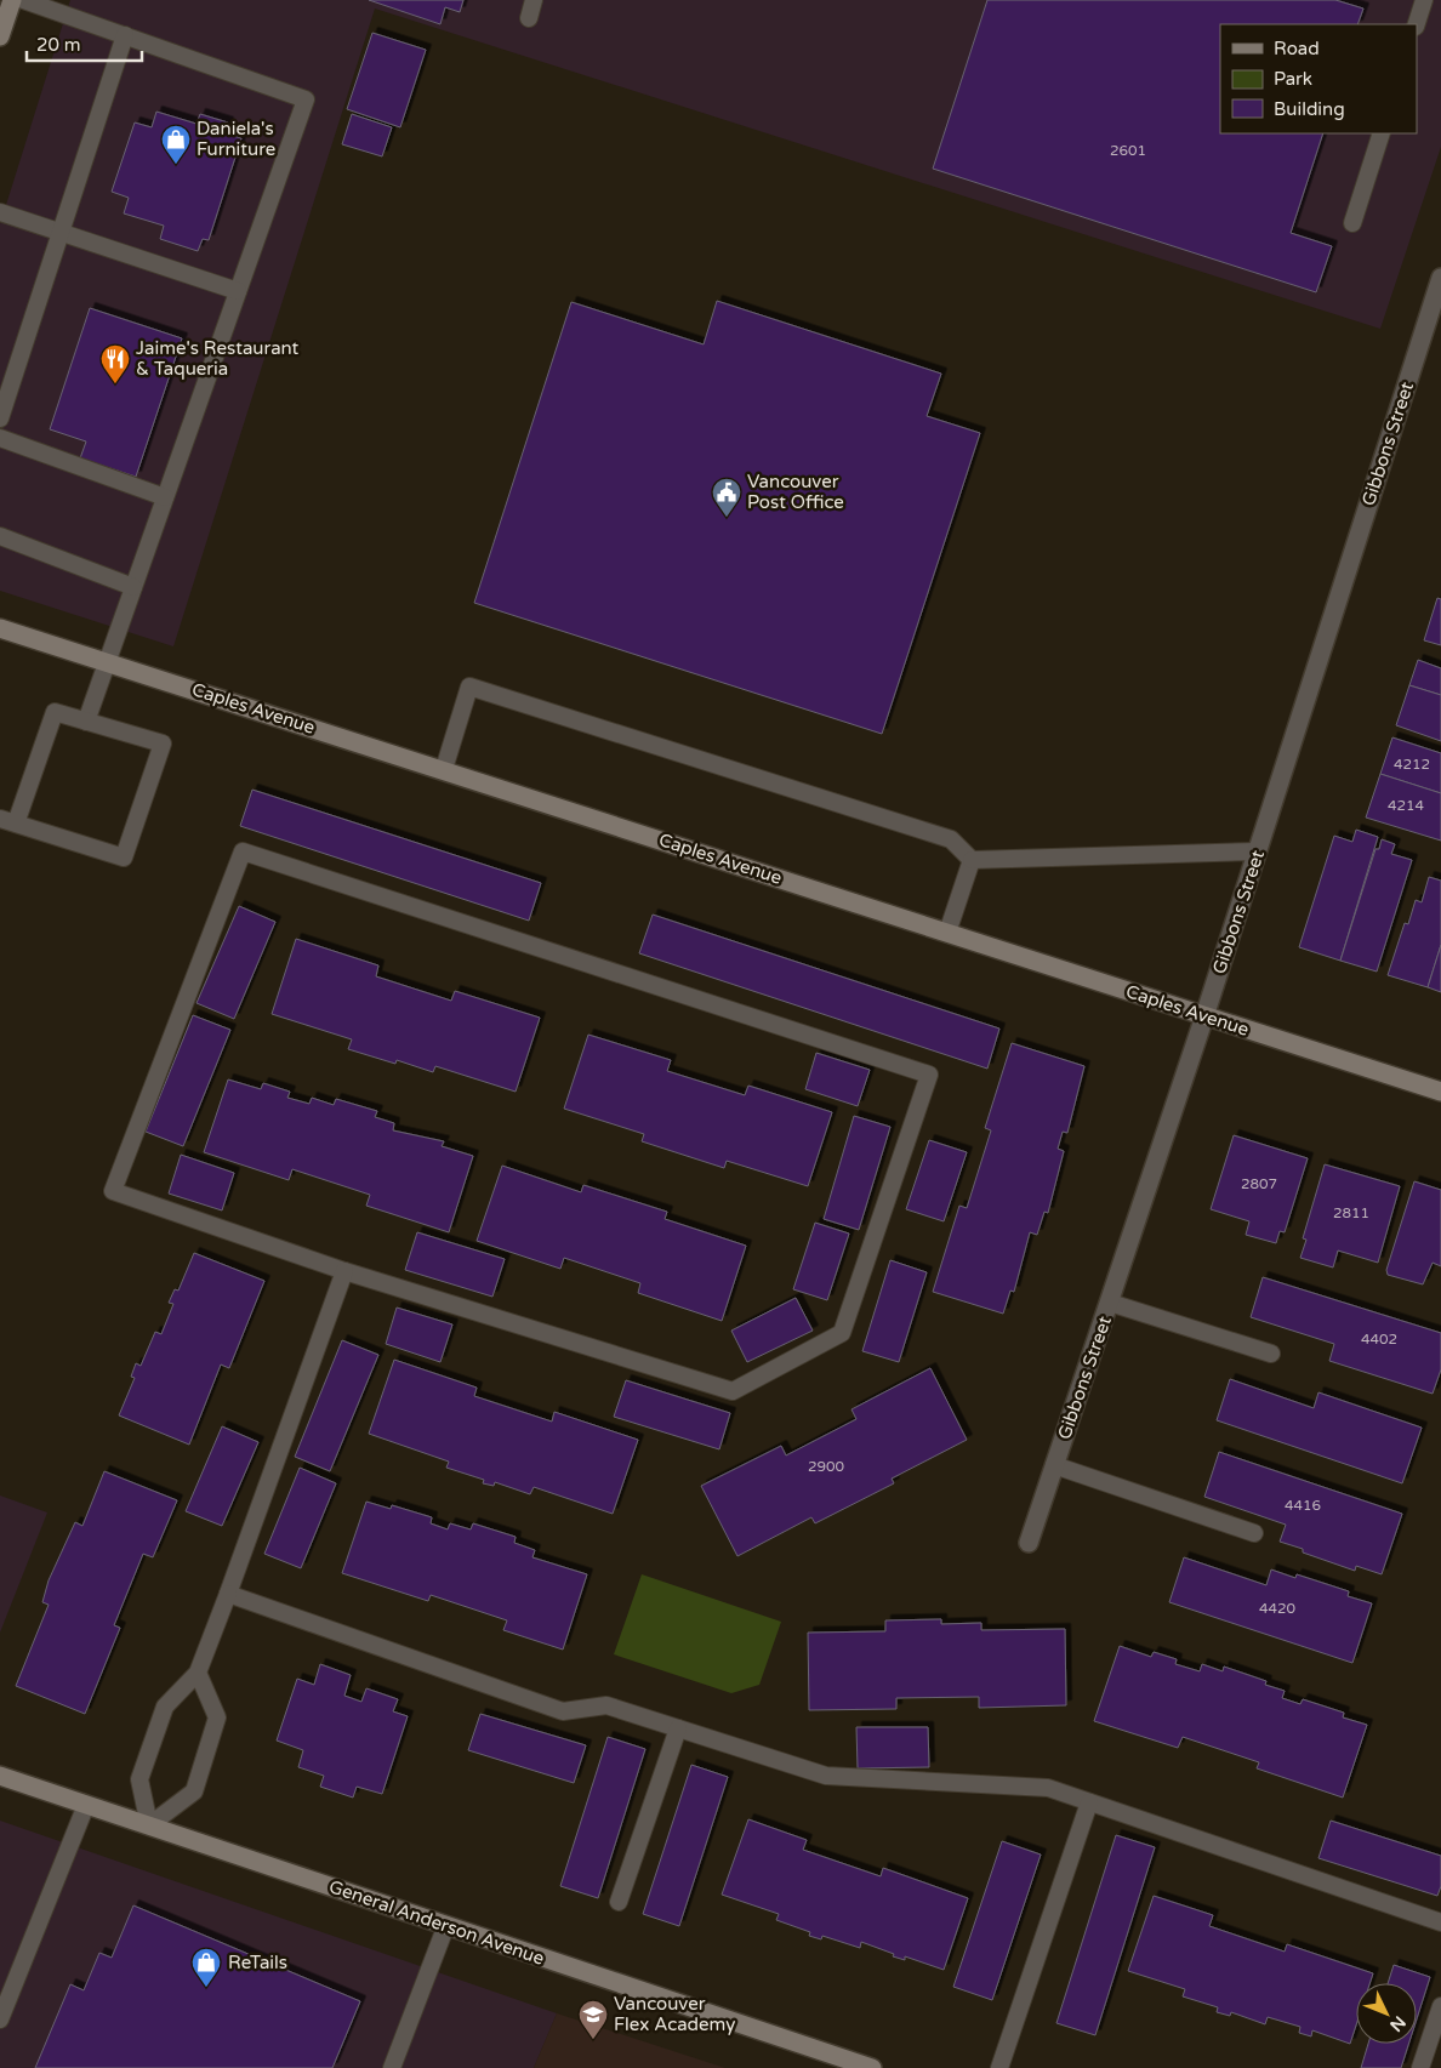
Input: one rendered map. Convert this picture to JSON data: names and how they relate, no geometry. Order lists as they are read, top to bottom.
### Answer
{
  "streets": {
    "street": ["Gibbons Street", "Caples Avenue", "General Anderson Avenue"]
  },
  "crossings": [
    ["Gibbons Street", "Caples Avenue"]
  ],
  "places": {
    "shop": ["Daniela's Furniture", "ReTails"],
    "restaurant": ["Jaime's Restaurant & Taqueria"],
    "public building": ["Vancouver Post Office"],
    "school or university": ["Vancouver Flex Academy"]
  },
  "house_numbers": [
    "2601",
    "4212",
    "4214",
    "2807",
    "2811",
    "4402",
    "2900",
    "4416",
    "4420"
  ],
  "legend": ["Road", "Park", "Building"],
  "scale_bar": "20 m",
  "north": "bottom right"
}
